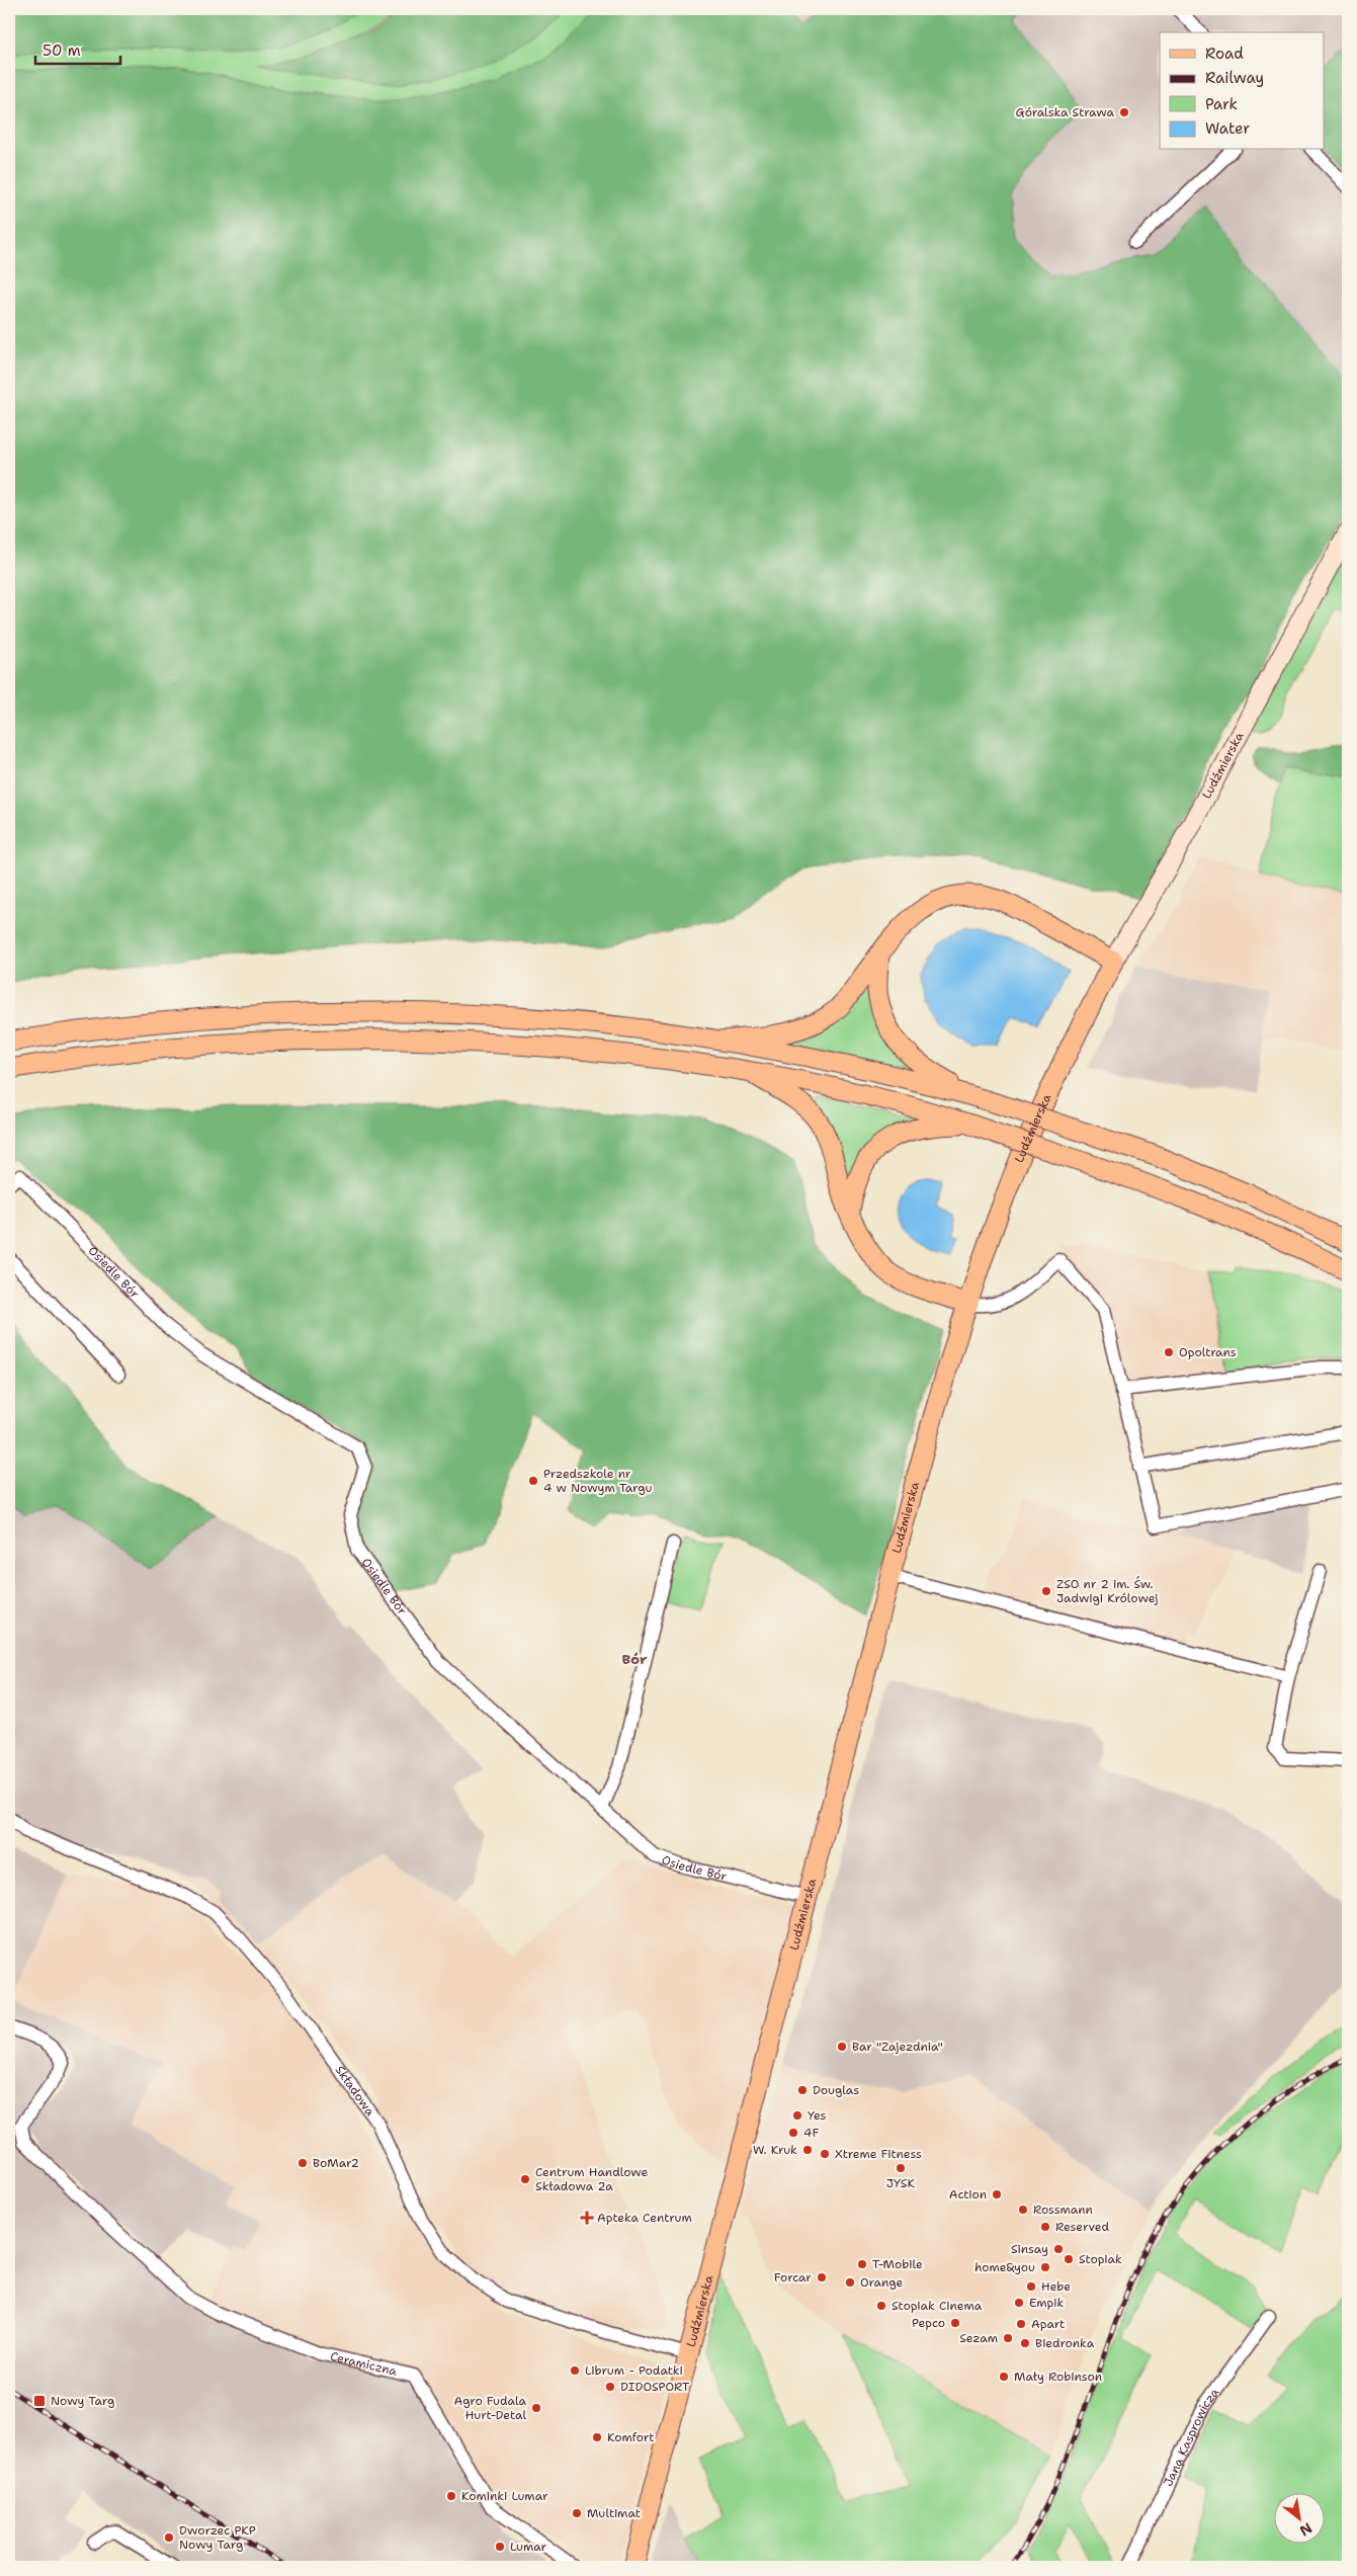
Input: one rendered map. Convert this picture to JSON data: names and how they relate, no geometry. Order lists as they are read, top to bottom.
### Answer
{
  "streets": {
    "main road": ["Ludźmierska"],
    "street": [
      "Osiedle Bór",
      "Składowa",
      "Ceramiczna",
      "Jana Kasprowicza"
    ]
  },
  "crossings": [
    ["Ludźmierska", "Osiedle Bór"],
    ["Ludźmierska", "Składowa"]
  ],
  "districts": ["Bór"],
  "places": {
    "other": [
      "Góralska Strawa",
      "Opoltrans",
      "Przedszkole nr 4 w Nowym Targu",
      "ZSO nr 2 im. Św. Jadwigi Królowej",
      "Bar \"Zajezdnia\"",
      "Douglas",
      "Yes",
      "4F",
      "W. Kruk",
      "Xtreme Fitness",
      "BoMar2",
      "JYSK",
      "Centrum Handlowe Składowa 2a",
      "Action",
      "Rossmann",
      "Reserved",
      "Sinsay",
      "Stopiak",
      "T-Mobile",
      "home&you",
      "Forcar",
      "Orange",
      "Hebe",
      "Empik",
      "Stopiak Cinema",
      "Pepco",
      "Apart",
      "Sezam",
      "Biedronka",
      "Librum - Podatki",
      "Mały Robinson",
      "DIDOSPORT",
      "Agro Fudala Hurt-Detal",
      "Komfort",
      "Kominki Lumar",
      "Multimat",
      "Dworzec PKP Nowy Targ",
      "Lumar"
    ],
    "health": ["Apteka Centrum"],
    "transit": ["Nowy Targ"]
  },
  "legend": [
    "Road",
    "Railway",
    "Park",
    "Water"
  ],
  "scale_bar": "50 m",
  "north": "bottom right"
}
